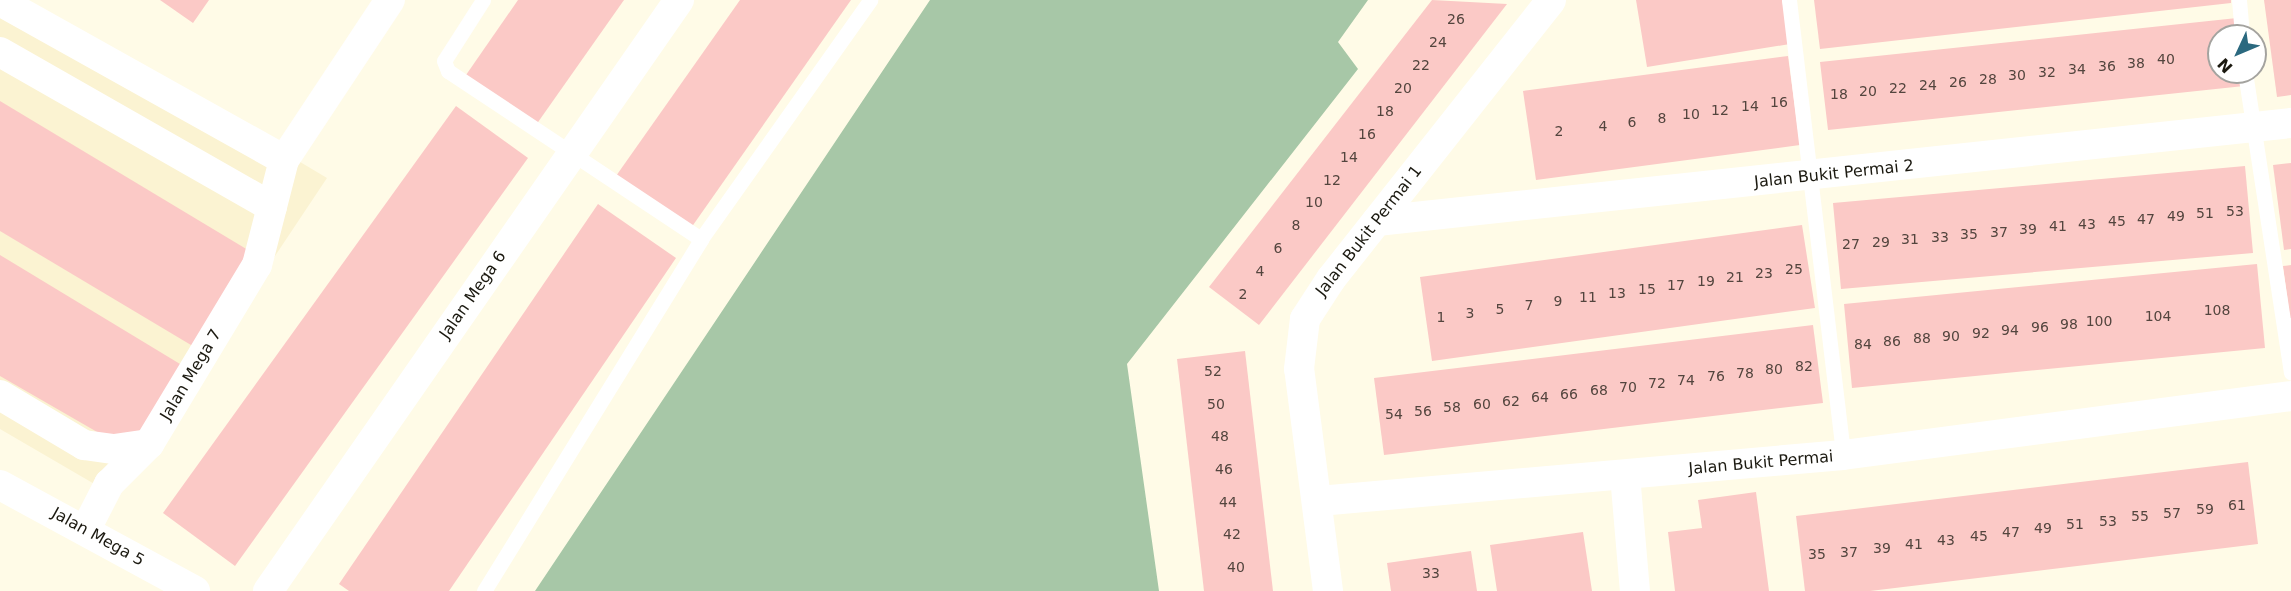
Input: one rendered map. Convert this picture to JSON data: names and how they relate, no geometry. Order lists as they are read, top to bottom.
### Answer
{
  "streets": {
    "street": [
      "Jalan Bukit Permai 2",
      "Jalan Bukit Permai 1",
      "Jalan Mega 6",
      "Jalan Mega 7",
      "Jalan Bukit Permai",
      "Jalan Mega 5"
    ]
  },
  "crossings": [
    ["Jalan Bukit Permai 2", "Jalan Bukit Permai 1"],
    ["Jalan Bukit Permai 1", "Jalan Bukit Permai"],
    ["Jalan Mega 7", "Jalan Mega 5"]
  ],
  "house_numbers": [
    "26",
    "24",
    "40",
    "38",
    "22",
    "36",
    "34",
    "32",
    "30",
    "28",
    "26",
    "24",
    "20",
    "22",
    "20",
    "18",
    "16",
    "14",
    "12",
    "18",
    "10",
    "8",
    "6",
    "4",
    "2",
    "16",
    "14",
    "12",
    "10",
    "53",
    "51",
    "49",
    "47",
    "45",
    "43",
    "8",
    "41",
    "39",
    "37",
    "35",
    "33",
    "31",
    "29",
    "27",
    "6",
    "25",
    "4",
    "23",
    "21",
    "19",
    "17",
    "15",
    "13",
    "2",
    "11",
    "9",
    "7",
    "5",
    "108",
    "3",
    "104",
    "1",
    "100",
    "98",
    "96",
    "94",
    "92",
    "90",
    "88",
    "86",
    "84",
    "82",
    "80",
    "52",
    "78",
    "76",
    "74",
    "72",
    "70",
    "68",
    "66",
    "64",
    "62",
    "50",
    "60",
    "58",
    "56",
    "54",
    "48",
    "46",
    "44",
    "61",
    "59",
    "57",
    "55",
    "53",
    "51",
    "49",
    "47",
    "42",
    "45",
    "43",
    "41",
    "39",
    "37",
    "35",
    "40",
    "33"
  ],
  "north": "bottom left"
}
